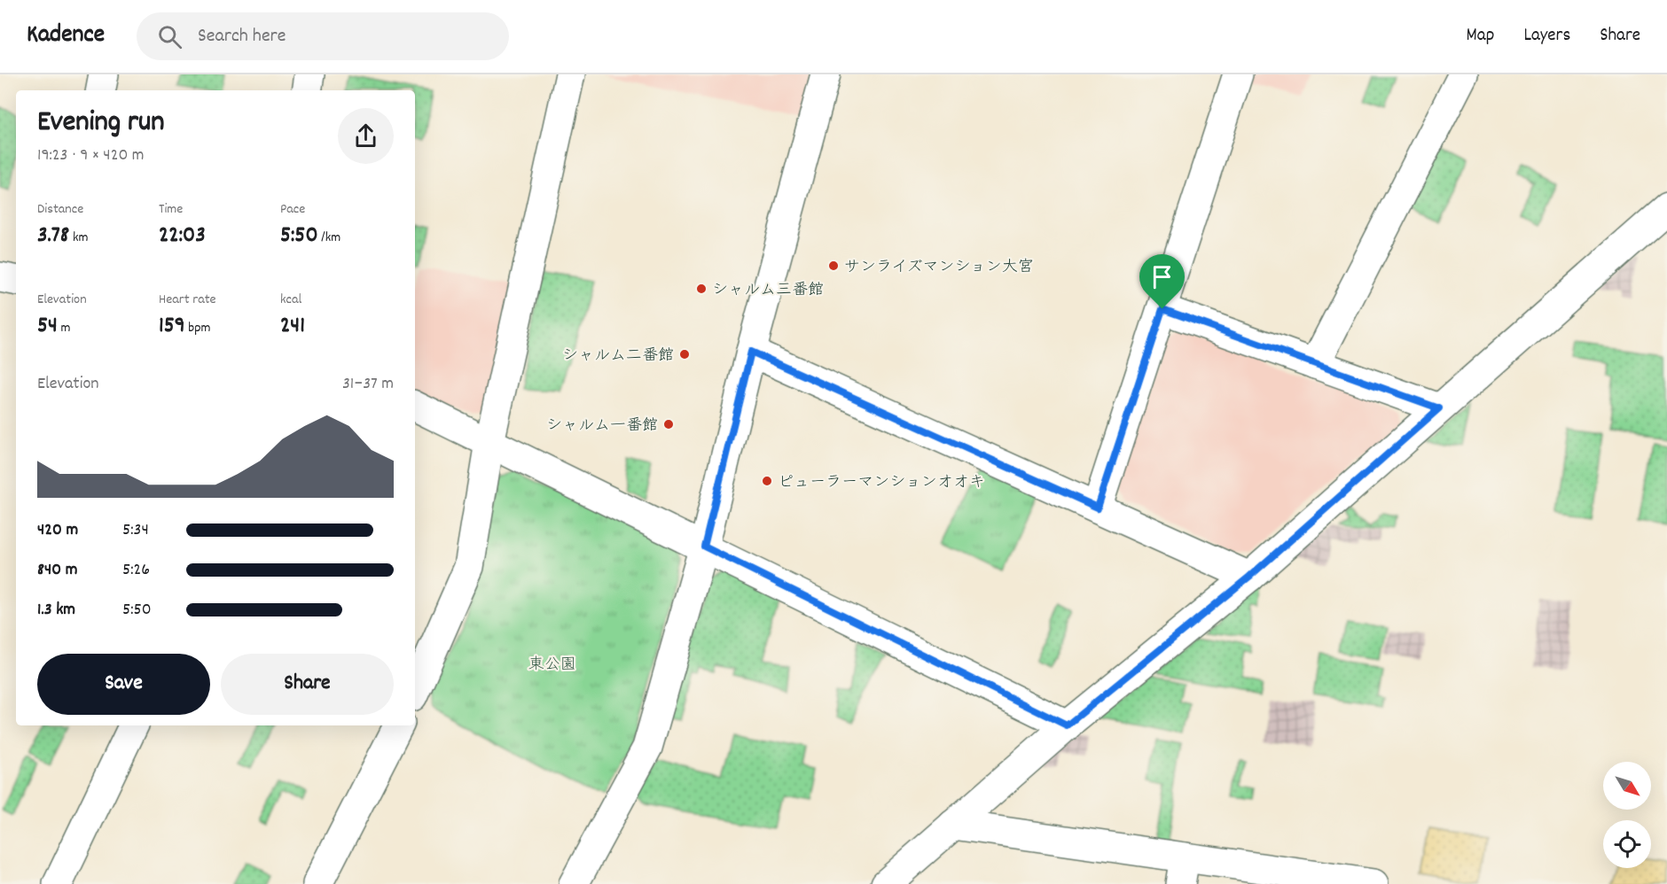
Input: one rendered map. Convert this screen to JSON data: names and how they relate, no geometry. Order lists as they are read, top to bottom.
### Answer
{
  "parks": ["東公園"],
  "places": [
    "サンライズマンション大宮",
    "シャルム三番館",
    "シャルム二番館",
    "シャルム一番館",
    "ピューラーマンションオオキ"
  ],
  "north": "bottom right",
  "page": {
    "header": "Kadence",
    "search": "Search here",
    "nav": ["Map", "Layers", "Share"],
    "heading": ["Evening run", "19:23 · 9 × 420 m"],
    "stats": [
      ["Distance", "3.78 km"],
      ["Time", "22:03"],
      ["Pace", "5:50 /km"],
      ["Elevation", "54 m"],
      ["Heart rate", "159 bpm"],
      ["kcal", "241"]
    ],
    "chart": ["Elevation", "31–37 m"],
    "list": [
      {
        "name": "420 m",
        "note": "5:34"
      },
      {
        "name": "840 m",
        "note": "5:26"
      },
      {
        "name": "1.3 km",
        "note": "5:50"
      }
    ],
    "buttons": ["Save", "Share"]
  }
}
